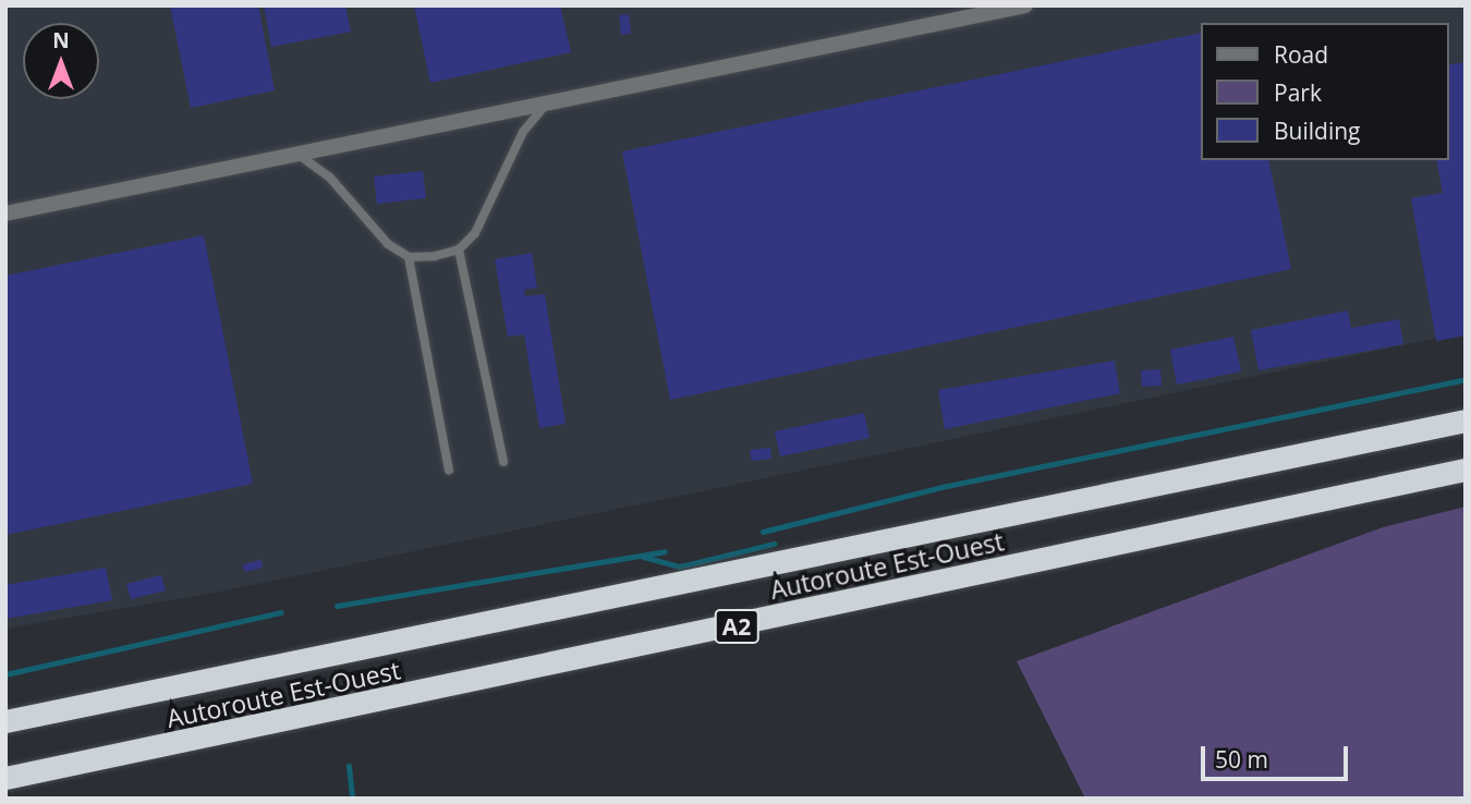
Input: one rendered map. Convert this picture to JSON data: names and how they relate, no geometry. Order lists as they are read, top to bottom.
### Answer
{
  "streets": {
    "highway": ["Autoroute Est-Ouest", "A2"]
  },
  "legend": ["Road", "Park", "Building"],
  "scale_bar": "50 m",
  "north": "top"
}
